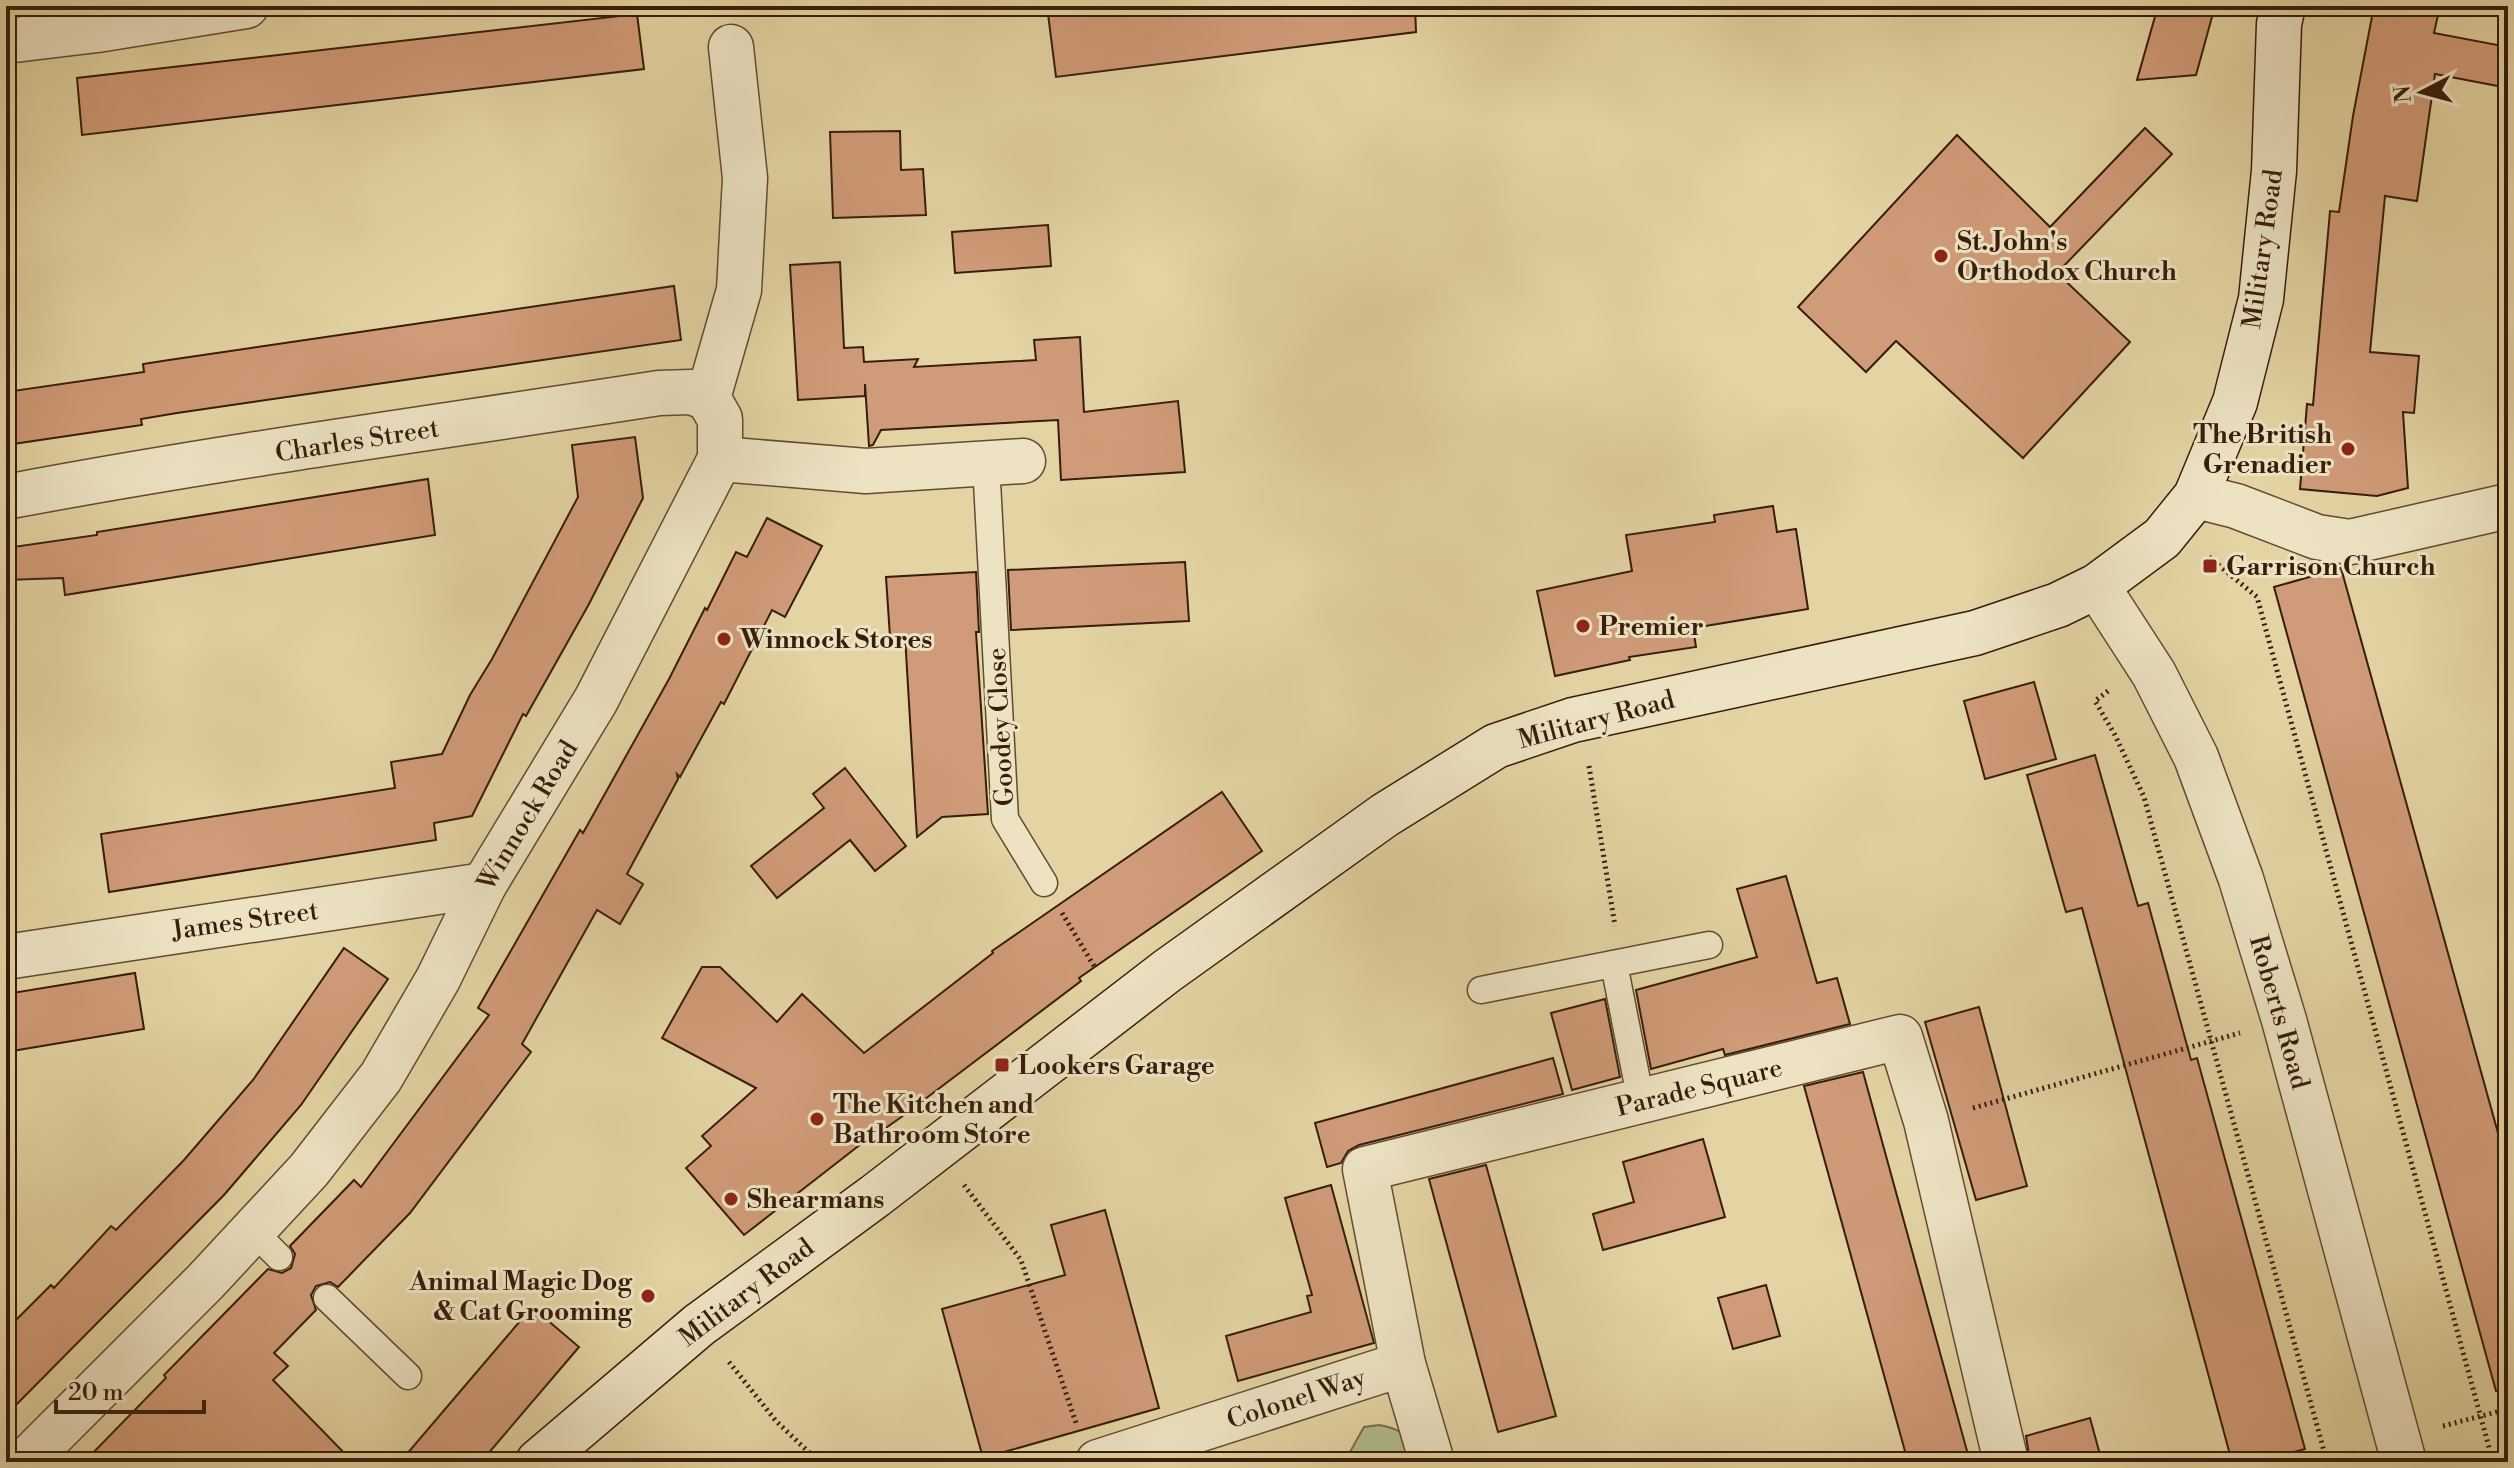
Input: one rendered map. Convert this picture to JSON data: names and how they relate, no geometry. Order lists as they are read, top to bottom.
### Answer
{
  "streets": {
    "street": [
      "Military Road",
      "Charles Street",
      "Goodey Close",
      "Winnock Road",
      "James Street",
      "Roberts Road",
      "Parade Square",
      "Colonel Way"
    ]
  },
  "crossings": [
    ["Military Road", "Roberts Road"],
    ["Charles Street", "Winnock Road"],
    ["Goodey Close", "Winnock Road"],
    ["Winnock Road", "James Street"],
    ["Parade Square", "Colonel Way"]
  ],
  "places": {
    "other": [
      "St. John's Orthodox Church",
      "The British Grenadier",
      "Premier",
      "Winnock Stores",
      "The Kitchen and Bathroom Store",
      "Shearmans",
      "Animal Magic Dog & Cat Grooming"
    ],
    "transit": ["Garrison Church", "Lookers Garage"]
  },
  "scale_bar": "20 m",
  "north": "left"
}
